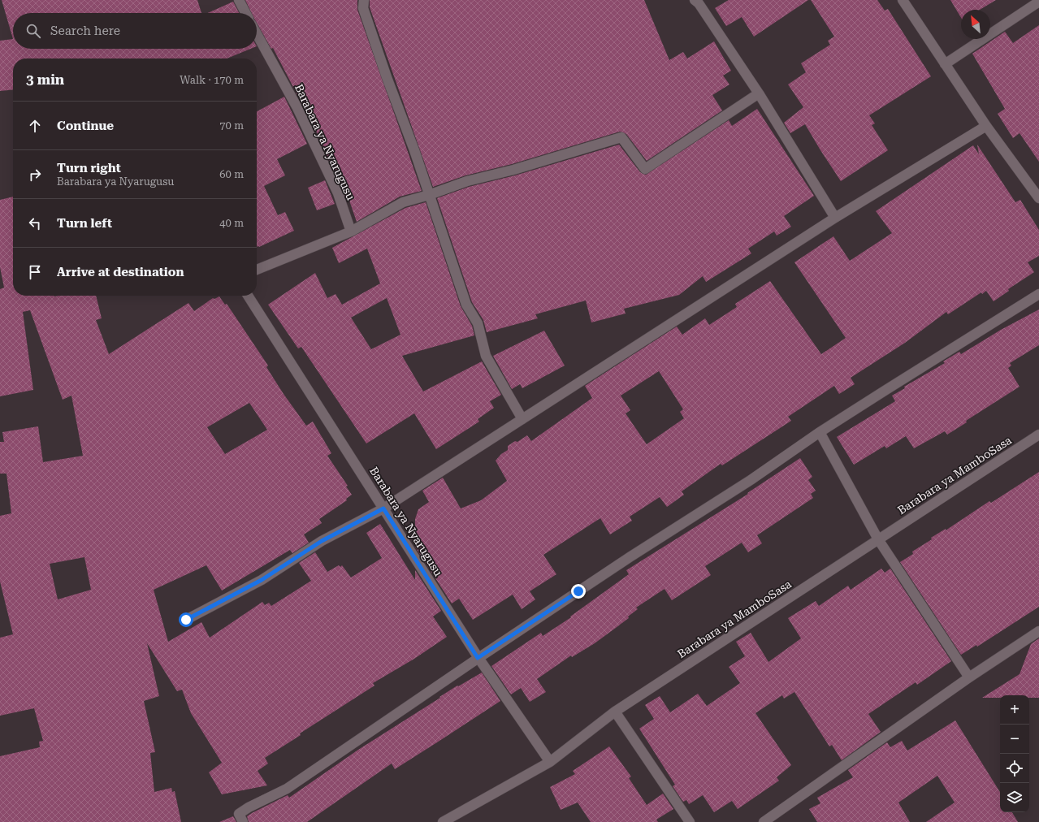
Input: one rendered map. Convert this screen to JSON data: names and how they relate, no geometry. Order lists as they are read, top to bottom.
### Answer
{
  "streets": {
    "street": ["Barabara ya Nyarugusu", "Barabara ya MamboSasa"]
  },
  "crossings": [
    ["Barabara ya Nyarugusu", "Barabara ya MamboSasa"]
  ],
  "north": "top left",
  "page": {
    "search": "Search here",
    "heading": ["3 min", "Walk · 170 m"],
    "list": [
      ["Continue", "70 m"],
      ["Turn right", "Barabara ya Nyarugusu", "60 m"],
      ["Turn left", "40 m"],
      "Arrive at destination"
    ],
    "map_buttons": ["+", "−"]
  }
}
